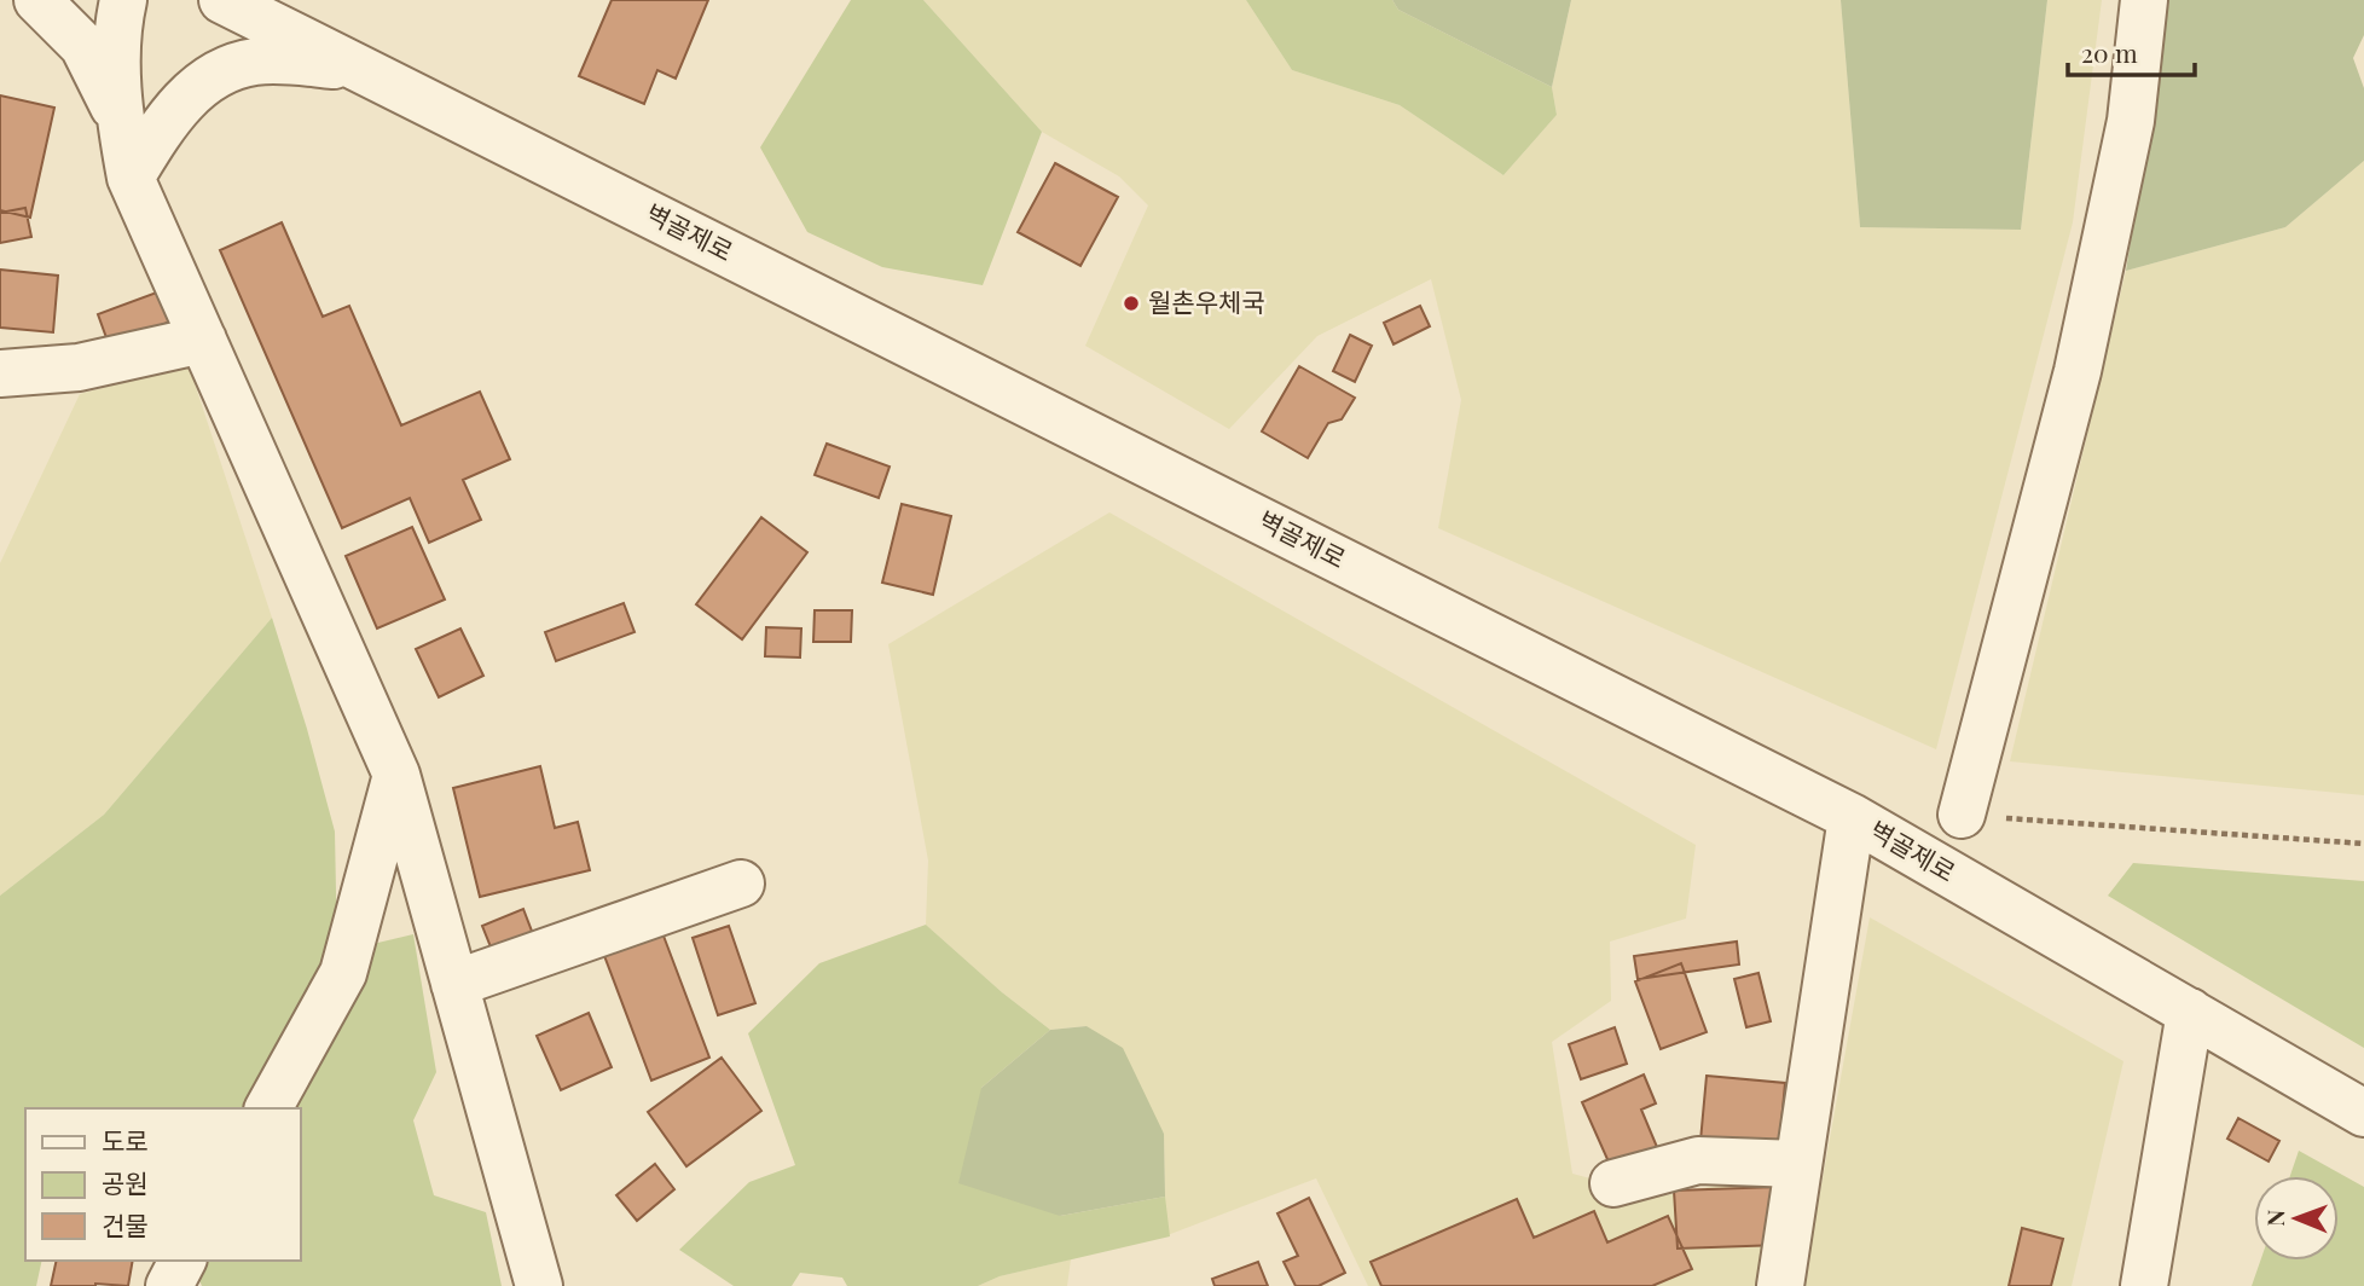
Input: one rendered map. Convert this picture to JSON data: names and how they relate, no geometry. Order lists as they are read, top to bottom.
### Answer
{
  "streets": {
    "street": ["벽골제로"]
  },
  "places": ["월촌우체국"],
  "legend": ["도로", "공원", "건물"],
  "scale_bar": "20 m",
  "north": "left"
}
